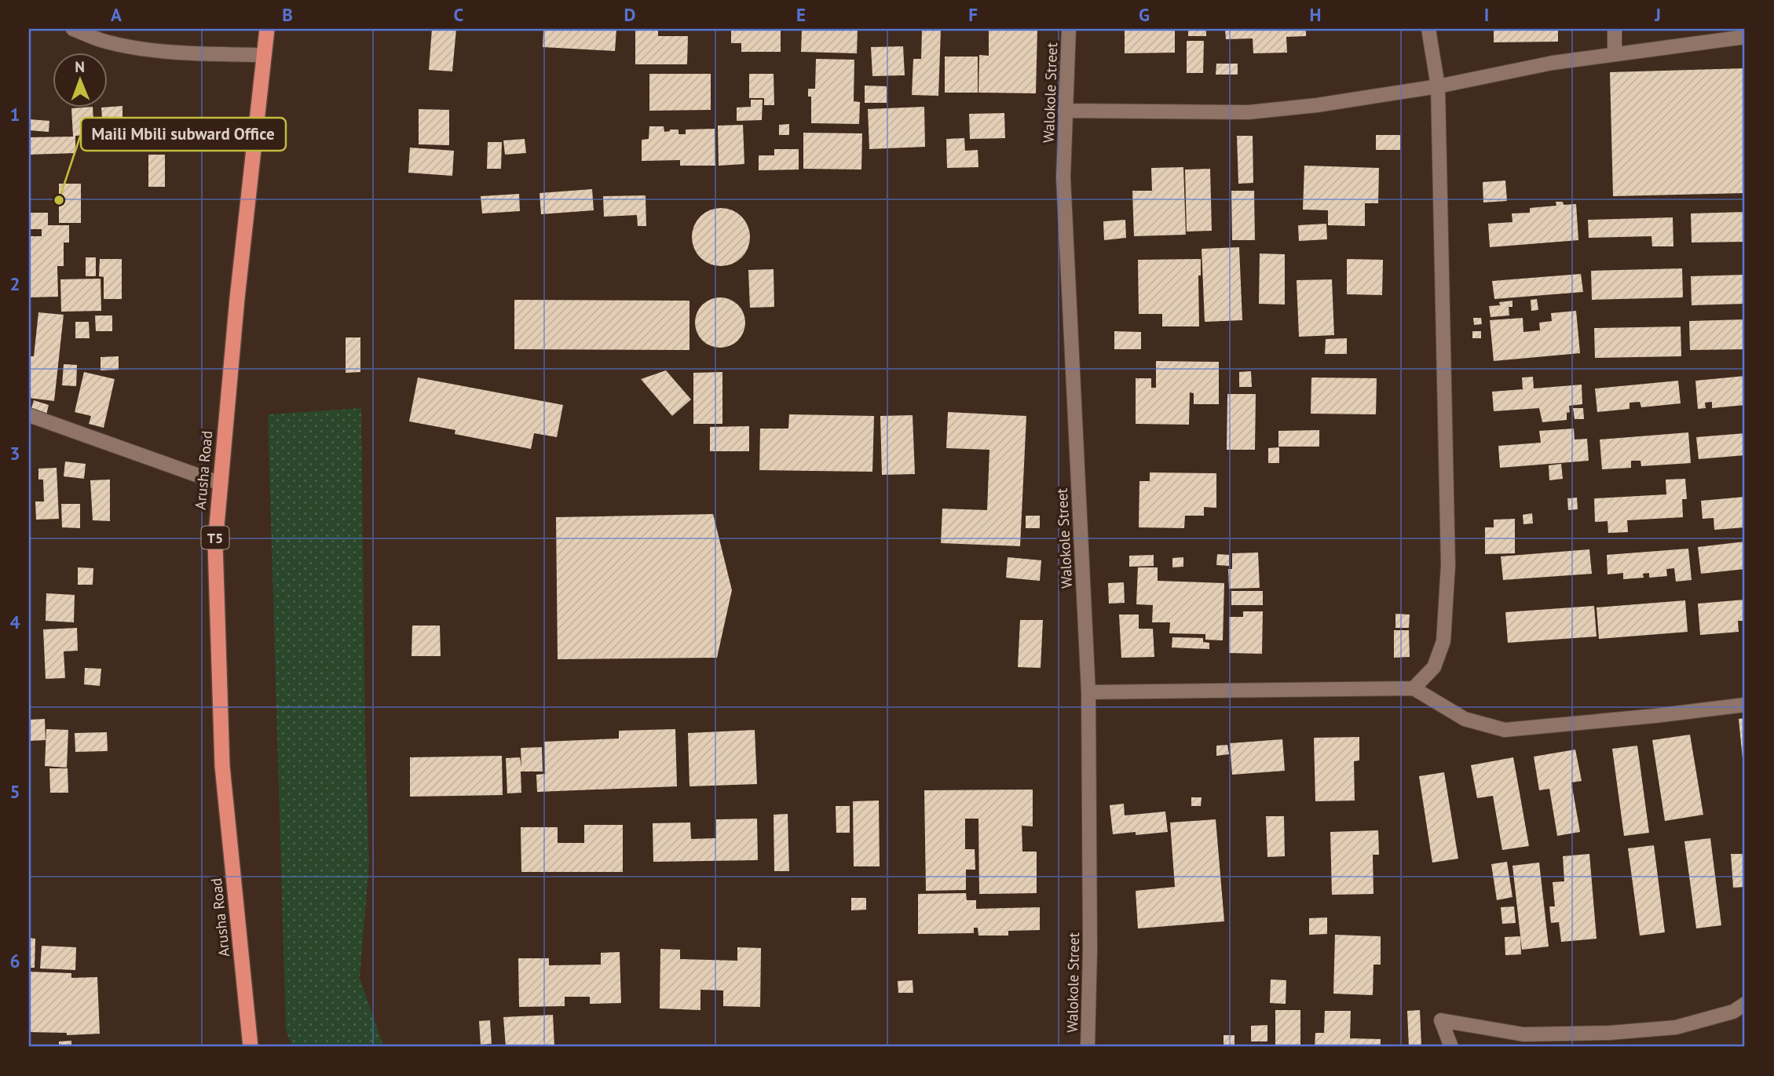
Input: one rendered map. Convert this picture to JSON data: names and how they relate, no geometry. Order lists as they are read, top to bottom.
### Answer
{
  "streets": {
    "highway": ["Arusha Road", "T5"],
    "street": ["Walokole Street"]
  },
  "places": ["Maili Mbili subward Office"],
  "north": "top",
  "grid": {
    "columns": [
      "A",
      "B",
      "C",
      "D",
      "E",
      "F",
      "G",
      "H",
      "I",
      "J"
    ],
    "rows": [
      "1",
      "2",
      "3",
      "4",
      "5",
      "6"
    ]
  }
}
